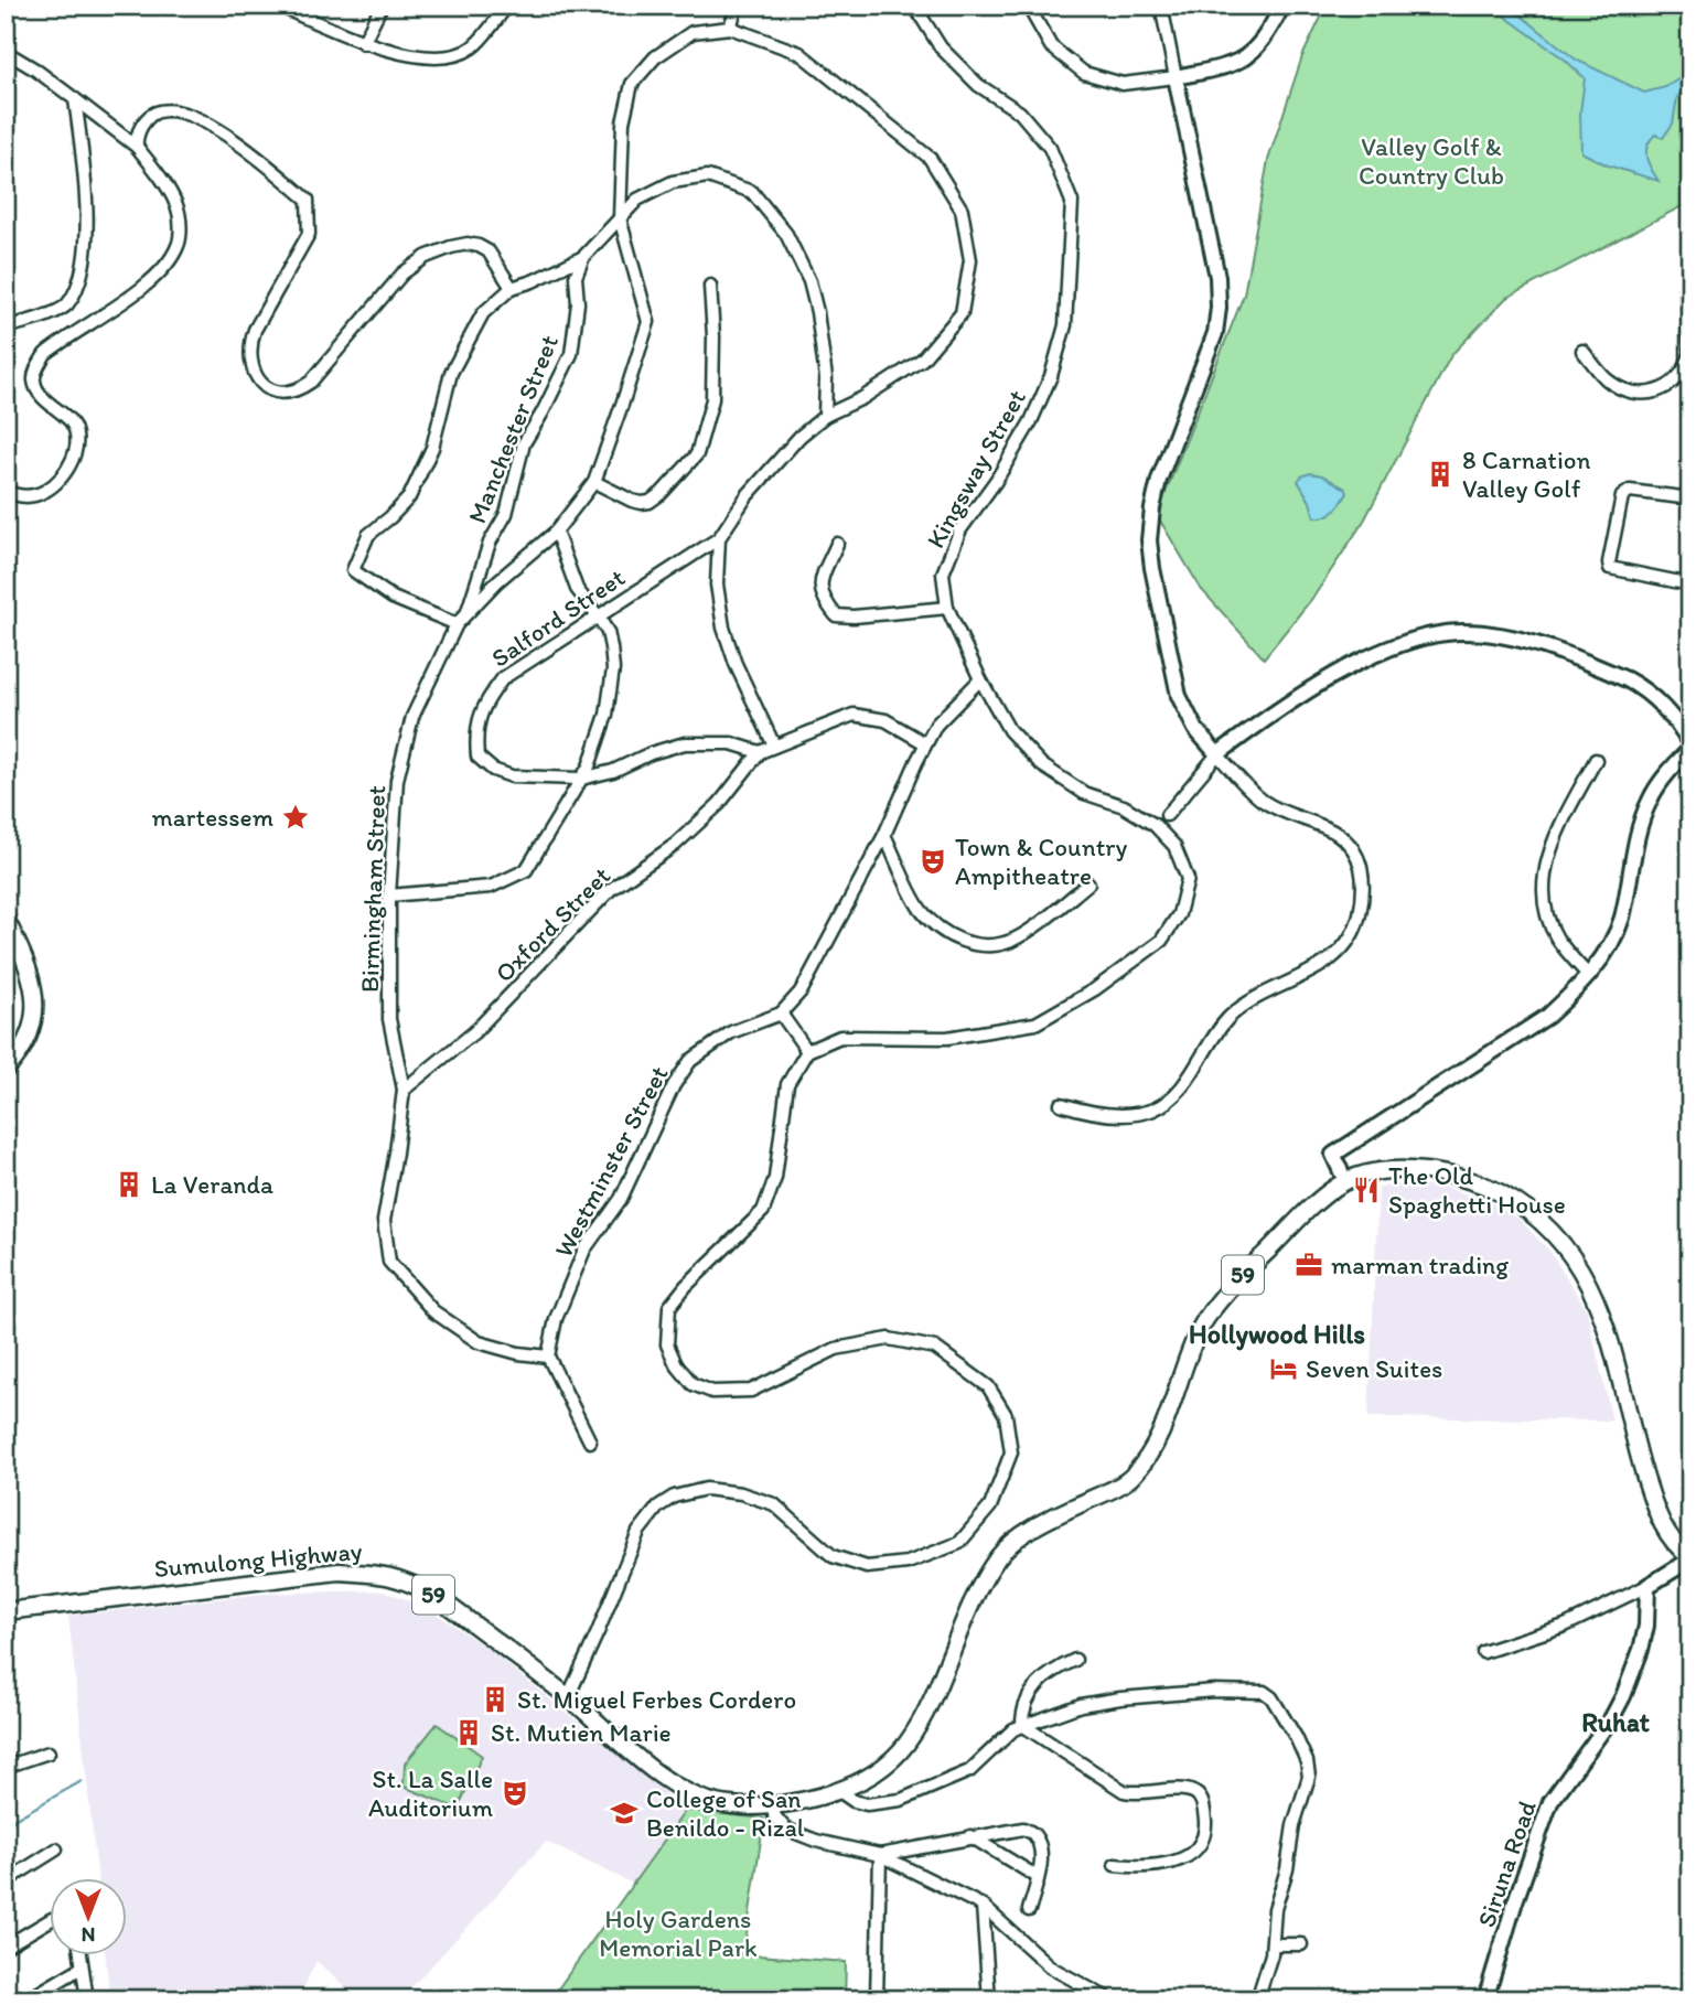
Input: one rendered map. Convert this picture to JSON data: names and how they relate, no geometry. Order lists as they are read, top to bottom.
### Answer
{
  "streets": {
    "main road": ["59", "Sumulong Highway"],
    "street": [
      "Manchester Street",
      "Kingsway Street",
      "Salford Street",
      "Birmingham Street",
      "Oxford Street",
      "Westminster Street",
      "Siruna Road"
    ]
  },
  "crossings": [
    ["Manchester Street", "Birmingham Street"],
    ["Kingsway Street", "Westminster Street"],
    ["Salford Street", "Oxford Street"],
    ["Birmingham Street", "Oxford Street"],
    ["Birmingham Street", "Westminster Street"]
  ],
  "districts": ["Hollywood Hills", "Ruhat"],
  "parks": ["Valley Golf & Country Club", "Holy Gardens Memorial Park"],
  "places": {
    "building": [
      "8 Carnation Valley Golf",
      "La Veranda",
      "St. Miguel Ferbes Cordero",
      "St. Mutien Marie"
    ],
    "place": ["martessem"],
    "theatre": ["Town & Country Ampitheatre", "St. La Salle Auditorium"],
    "restaurant": ["The Old Spaghetti House"],
    "office": ["marman trading"],
    "hotel": ["Seven Suites"],
    "school or university": ["College of San Benildo - Rizal"]
  },
  "north": "bottom"
}
